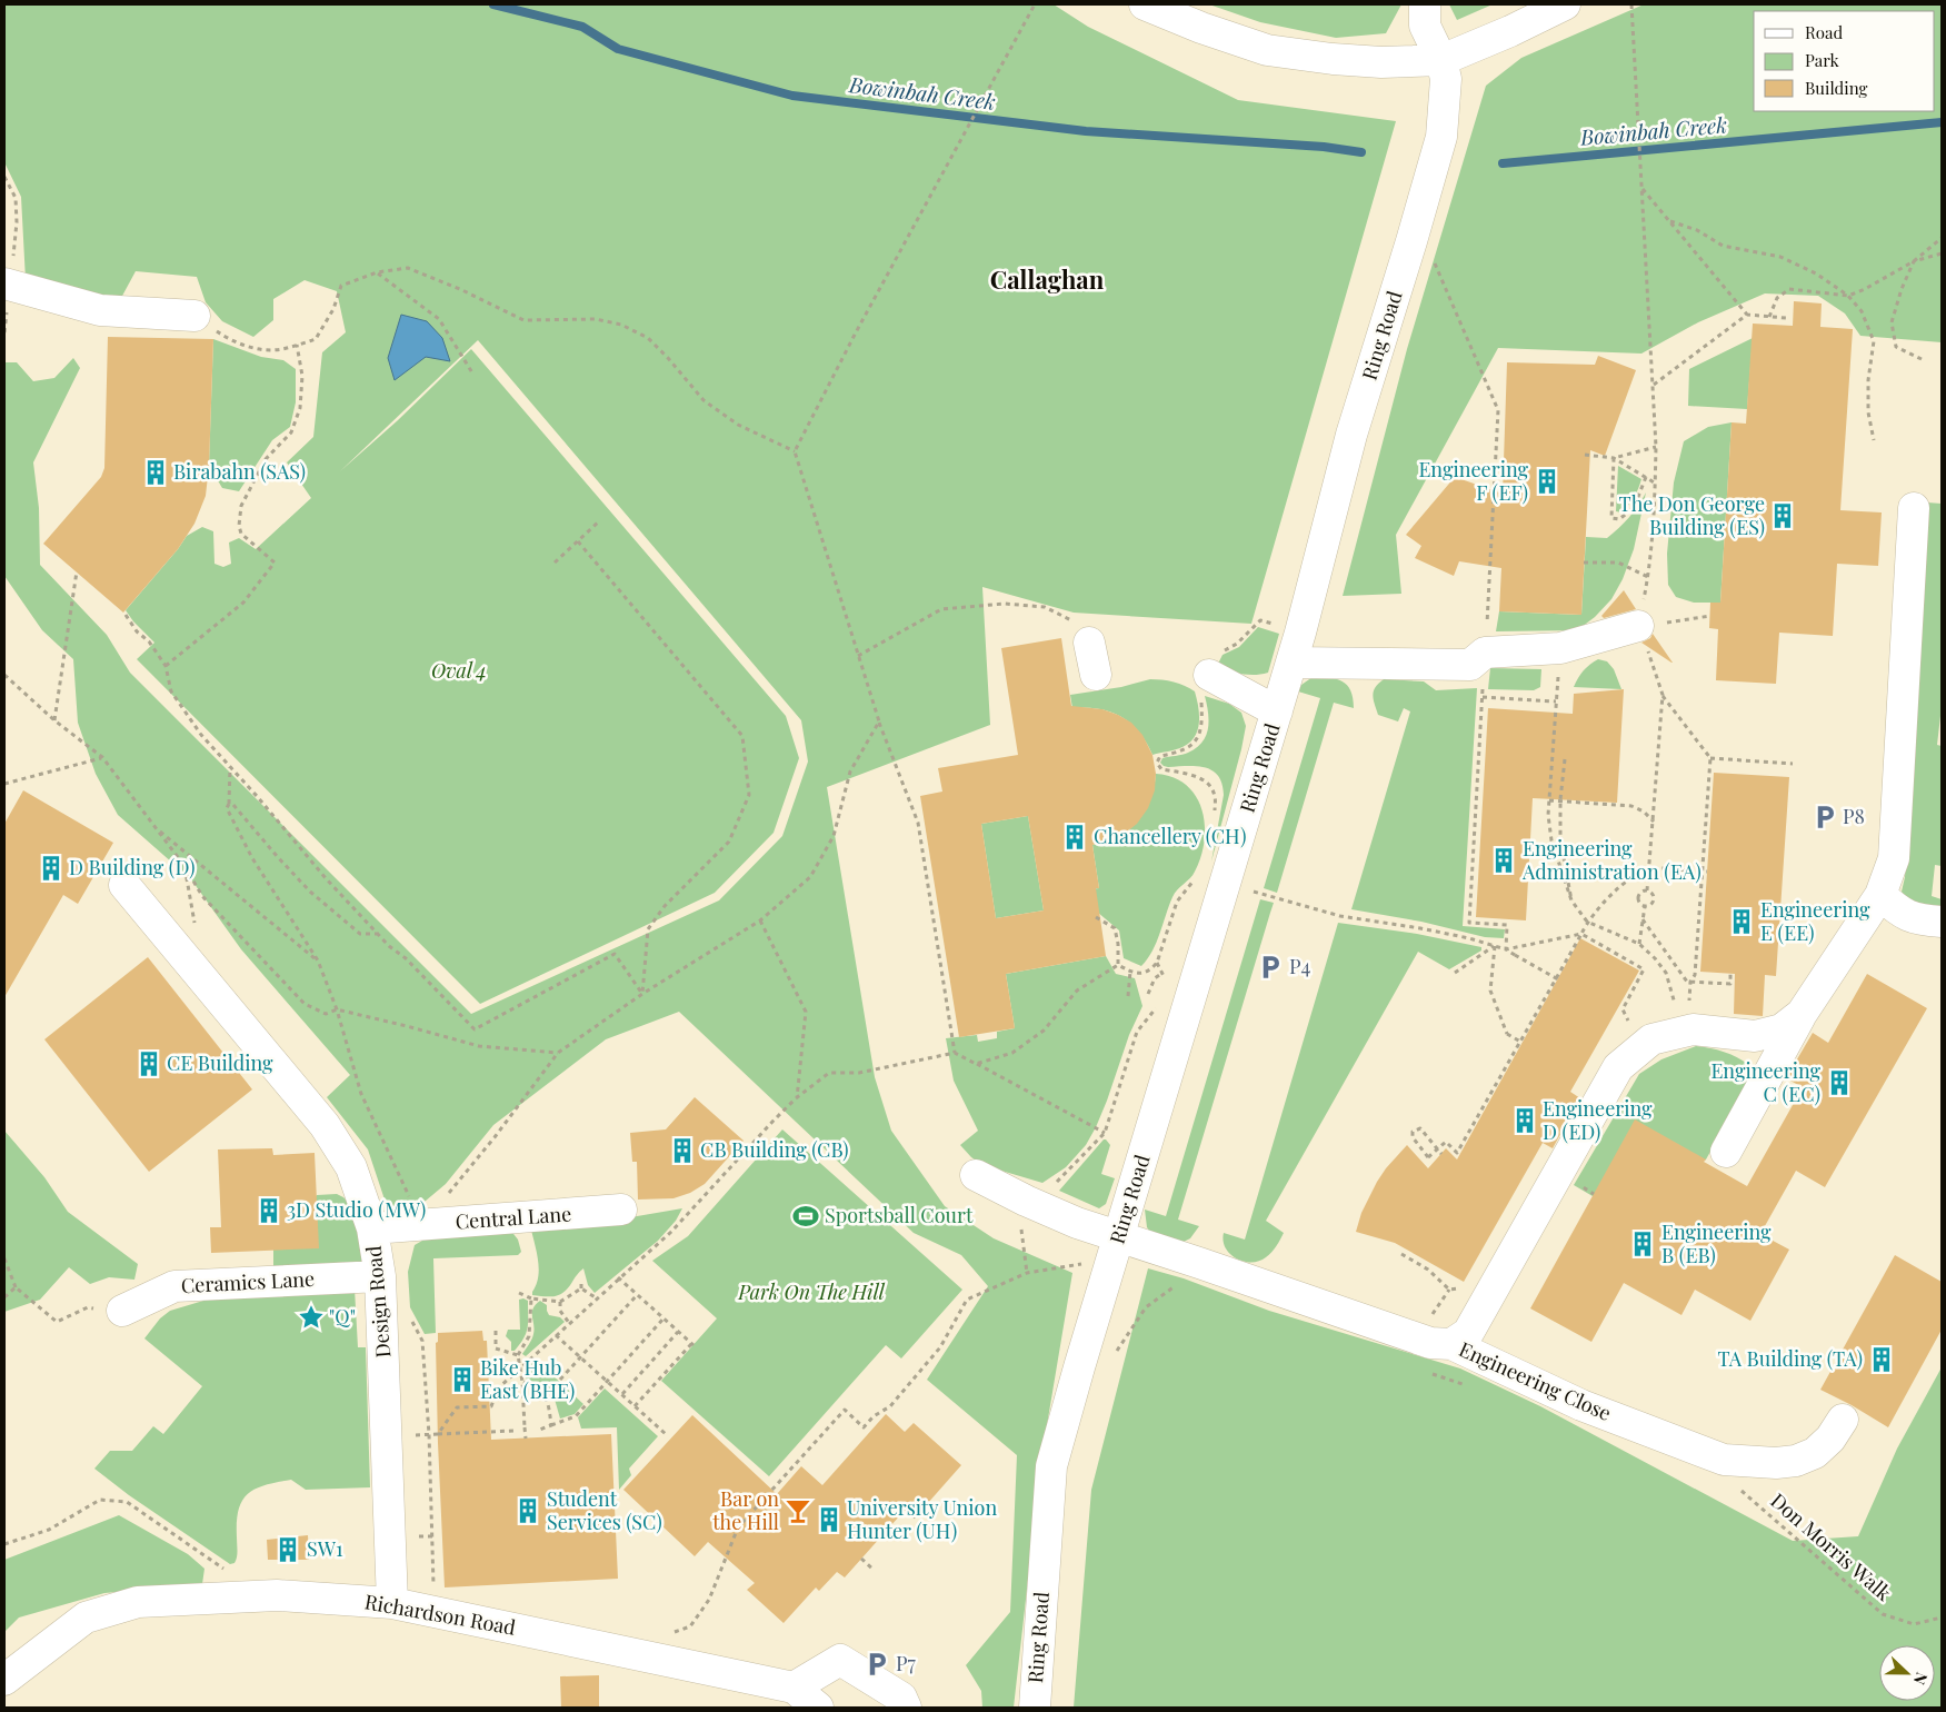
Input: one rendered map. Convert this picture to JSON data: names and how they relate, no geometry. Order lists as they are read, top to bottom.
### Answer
{
  "streets": {
    "street": [
      "Ring Road",
      "Central Lane",
      "Ceramics Lane",
      "Design Road",
      "Engineering Close",
      "Richardson Road"
    ],
    "path": ["Don Morris Walk"]
  },
  "crossings": [
    ["Ring Road", "Engineering Close"],
    ["Central Lane", "Design Road"],
    ["Ceramics Lane", "Design Road"],
    ["Design Road", "Richardson Road"],
    ["Engineering Close", "Don Morris Walk"]
  ],
  "districts": ["Callaghan"],
  "water": ["Bowinbah Creek"],
  "parks": ["Oval 4", "Park On The Hill"],
  "places": {
    "building": [
      "Birabahn (SAS)",
      "Engineering F (EF)",
      "The Don George Building (ES)",
      "Chancellery (CH)",
      "Engineering Administration (EA)",
      "D Building (D)",
      "Engineering E (EE)",
      "CE Building",
      "Engineering C (EC)",
      "Engineering D (ED)",
      "CB Building (CB)",
      "3D Studio (MW)",
      "Engineering B (EB)",
      "TA Building (TA)",
      "Bike Hub East (BHE)",
      "Student Services (SC)",
      "University Union Hunter (UH)",
      "SW1"
    ],
    "parking": ["P8", "P4", "P7"],
    "sports": ["Sportsball Court"],
    "place": ["\"Q\""],
    "bar": ["Bar on the Hill"]
  },
  "legend": ["Road", "Park", "Building"],
  "north": "right"
}
